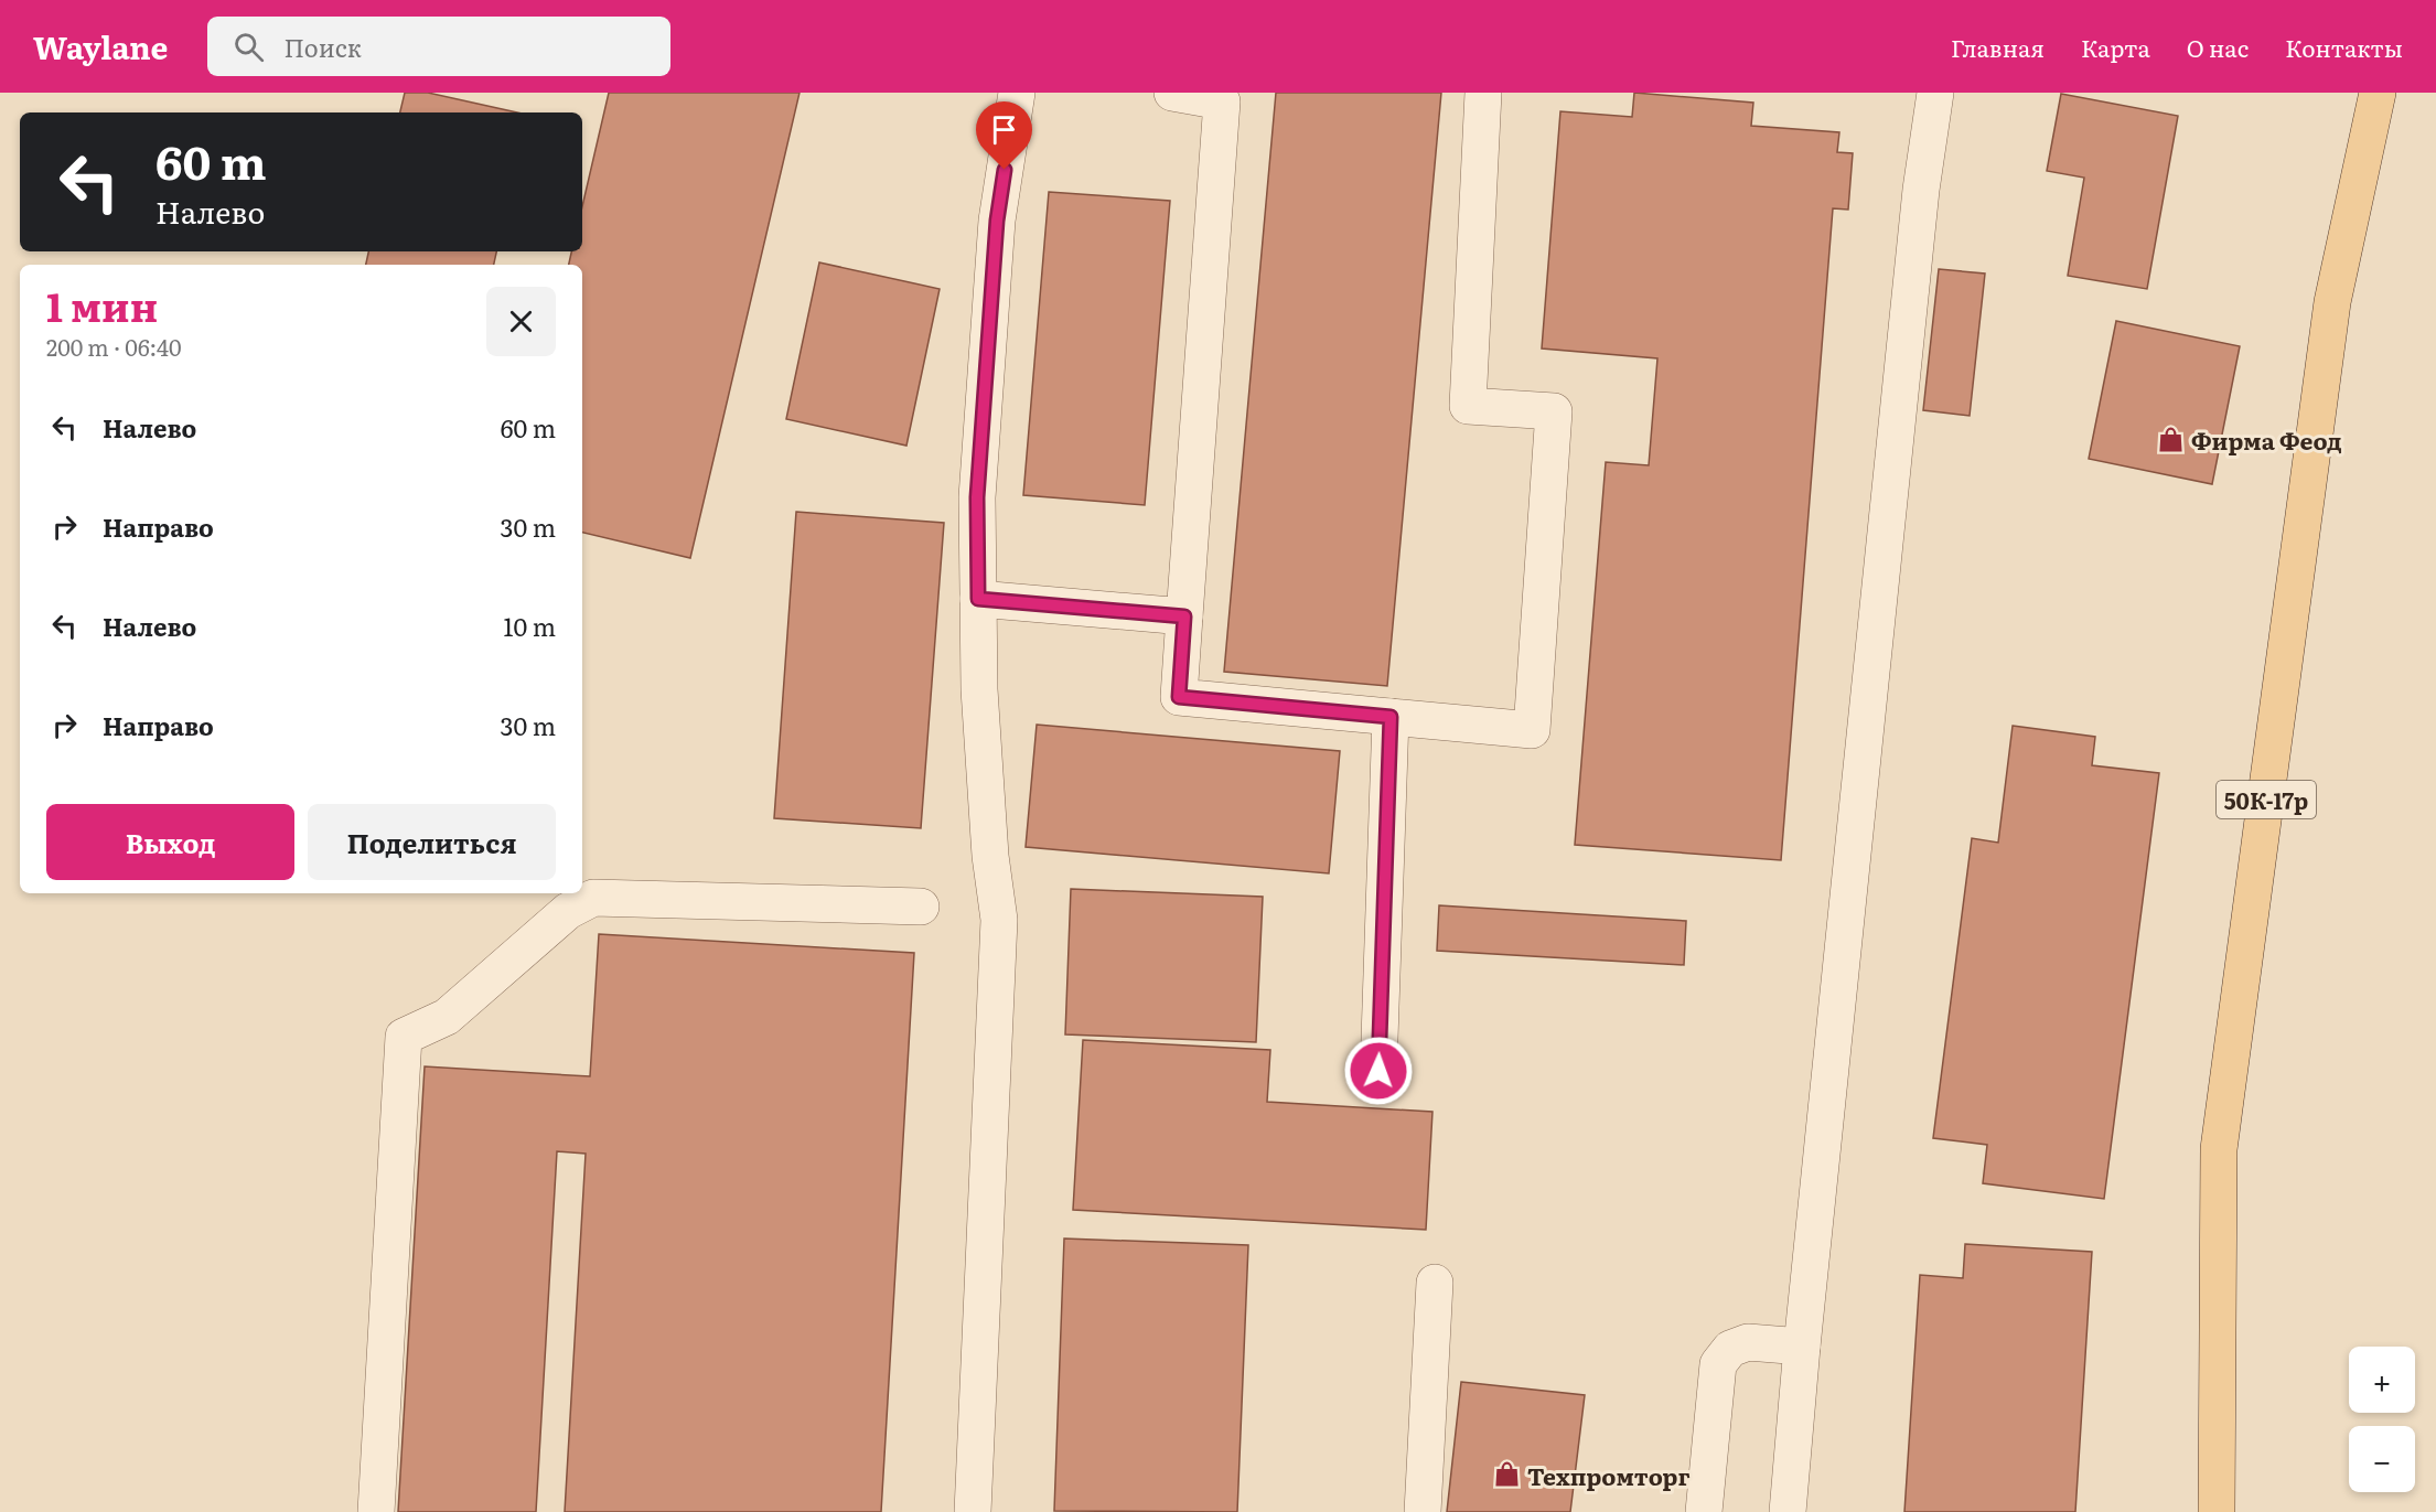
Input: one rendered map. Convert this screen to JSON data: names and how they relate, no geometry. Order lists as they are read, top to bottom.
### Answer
{
  "streets": {
    "main road": ["50К-17р"]
  },
  "places": {
    "shop": ["Фирма Феод", "Техпромторг"]
  },
  "page": {
    "header": "Waylane",
    "search": "Поиск",
    "nav": [
      "Главная",
      "Карта",
      "О нас",
      "Контакты"
    ],
    "turn": ["60 m", "Налево"],
    "heading": ["1 мин", "200 m · 06:40"],
    "list": [
      {
        "name": "Налево",
        "value": "60 m"
      },
      {
        "name": "Направо",
        "value": "30 m"
      },
      {
        "name": "Налево",
        "value": "10 m"
      },
      {
        "name": "Направо",
        "value": "30 m"
      }
    ],
    "buttons": ["Выход", "Поделиться"],
    "map_buttons": ["+", "−"]
  }
}
